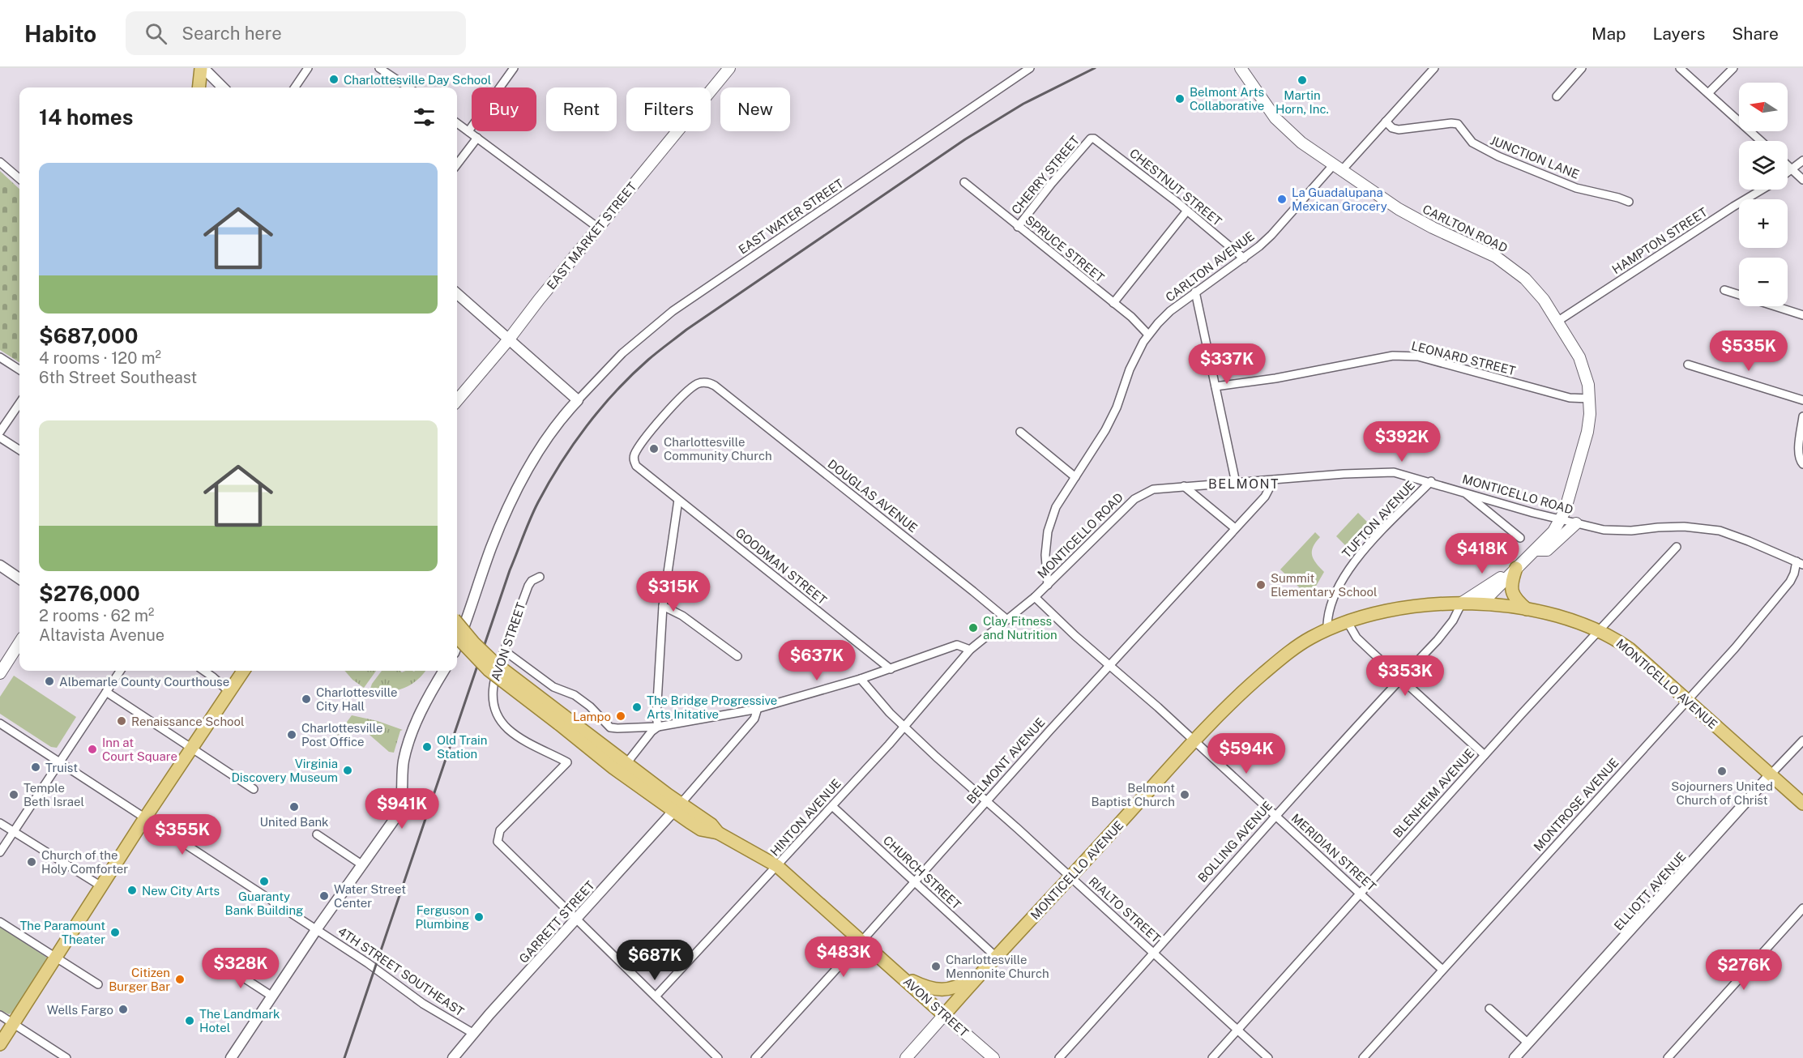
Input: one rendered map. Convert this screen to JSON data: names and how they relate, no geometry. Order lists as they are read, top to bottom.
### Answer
{
  "streets": {
    "main road": [
      "CARLTON ROAD",
      "EAST MARKET STREET",
      "AVON STREET",
      "MONTICELLO AVENUE",
      "BOLLING AVENUE"
    ],
    "street": [
      "JUNCTION LANE",
      "CHERRY STREET",
      "CHESTNUT STREET",
      "EAST WATER STREET",
      "HAMPTON STREET",
      "SPRUCE STREET",
      "CARLTON AVENUE",
      "LEONARD STREET",
      "MONTICELLO ROAD",
      "DOUGLAS AVENUE",
      "TUFTON AVENUE",
      "GOODMAN STREET",
      "BELMONT AVENUE",
      "BLENHEIM AVENUE",
      "MONTROSE AVENUE",
      "HINTON AVENUE",
      "MERIDIAN STREET",
      "CHURCH STREET",
      "ELLIOTT AVENUE",
      "RIALTO STREET",
      "GARRETT STREET",
      "4TH STREET SOUTHEAST"
    ]
  },
  "crossings": [
    ["JUNCTION LANE", "CARLTON AVENUE"],
    ["CHERRY STREET", "CHESTNUT STREET"],
    ["CHERRY STREET", "SPRUCE STREET"],
    ["CHESTNUT STREET", "CARLTON AVENUE"],
    ["CARLTON ROAD", "HAMPTON STREET"],
    ["CARLTON ROAD", "CARLTON AVENUE"],
    ["CARLTON ROAD", "LEONARD STREET"],
    ["CARLTON ROAD", "MONTICELLO ROAD"],
    ["CARLTON ROAD", "BOLLING AVENUE"],
    ["SPRUCE STREET", "CARLTON AVENUE"],
    ["CARLTON AVENUE", "MONTICELLO ROAD"],
    ["MONTICELLO ROAD", "DOUGLAS AVENUE"],
    ["MONTICELLO ROAD", "TUFTON AVENUE"],
    ["MONTICELLO ROAD", "BELMONT AVENUE"],
    ["MONTICELLO ROAD", "MONTROSE AVENUE"],
    ["MONTICELLO ROAD", "HINTON AVENUE"],
    ["MONTICELLO ROAD", "BOLLING AVENUE"],
    ["MONTICELLO ROAD", "MERIDIAN STREET"],
    ["DOUGLAS AVENUE", "GOODMAN STREET"],
    ["TUFTON AVENUE", "MONTICELLO AVENUE"],
    ["AVON STREET", "MONTICELLO AVENUE"],
    ["AVON STREET", "BELMONT AVENUE"],
    ["AVON STREET", "HINTON AVENUE"],
    ["AVON STREET", "GARRETT STREET"],
    ["MONTICELLO AVENUE", "BLENHEIM AVENUE"],
    ["MONTICELLO AVENUE", "MONTROSE AVENUE"],
    ["MONTICELLO AVENUE", "BOLLING AVENUE"],
    ["MONTICELLO AVENUE", "MERIDIAN STREET"],
    ["MONTICELLO AVENUE", "CHURCH STREET"],
    ["MONTICELLO AVENUE", "ELLIOTT AVENUE"],
    ["MONTICELLO AVENUE", "RIALTO STREET"],
    ["BELMONT AVENUE", "MERIDIAN STREET"],
    ["BELMONT AVENUE", "CHURCH STREET"],
    ["BELMONT AVENUE", "RIALTO STREET"],
    ["BLENHEIM AVENUE", "MERIDIAN STREET"],
    ["BLENHEIM AVENUE", "RIALTO STREET"],
    ["MONTROSE AVENUE", "MERIDIAN STREET"],
    ["HINTON AVENUE", "CHURCH STREET"],
    ["HINTON AVENUE", "RIALTO STREET"],
    ["BOLLING AVENUE", "MERIDIAN STREET"],
    ["BOLLING AVENUE", "RIALTO STREET"],
    ["GARRETT STREET", "4TH STREET SOUTHEAST"]
  ],
  "districts": ["BELMONT"],
  "places": [
    "Charlottesville Day School",
    "Martin Horn, Inc.",
    "Belmont Arts Collaborative",
    "La Guadalupana Mexican Grocery",
    "Charlottesville Community Church",
    "Summit Elementary School",
    "Clay Fitness and Nutrition",
    "Albemarle County Courthouse",
    "Charlottesville City Hall",
    "The Bridge Progressive Arts Initative",
    "Lampo",
    "Renaissance School",
    "Charlottesville Post Office",
    "Old Train Station",
    "Inn at Court Square",
    "Truist",
    "Virginia Discovery Museum",
    "Sojourners United Church of Christ",
    "Temple Beth Israel",
    "Belmont Baptist Church",
    "United Bank",
    "Church of the Holy Comforter",
    "Guaranty Bank Building",
    "New City Arts",
    "Water Street Center",
    "Ferguson Plumbing",
    "The Paramount Theater",
    "Charlottesville Mennonite Church",
    "Citizen Burger Bar",
    "Wells Fargo",
    "The Landmark Hotel"
  ],
  "north": "left",
  "page": {
    "header": "Habito",
    "search": "Search here",
    "nav": ["Map", "Layers", "Share"],
    "map_buttons": ["+", "−"],
    "chip": [
      "Buy",
      "Rent",
      "Filters",
      "New"
    ],
    "heading": "14 homes",
    "list": [
      {
        "name": "$687,000",
        "note": "4 rooms · 120 m² · 6th Street Southeast"
      },
      {
        "name": "$276,000",
        "note": "2 rooms · 62 m² · Altavista Avenue"
      }
    ],
    "price": [
      "$535K",
      "$337K",
      "$392K",
      "$418K",
      "$315K",
      "$637K",
      "$353K",
      "$594K",
      "$941K",
      "$355K",
      "$483K",
      "$687K",
      "$328K",
      "$276K"
    ]
  }
}
